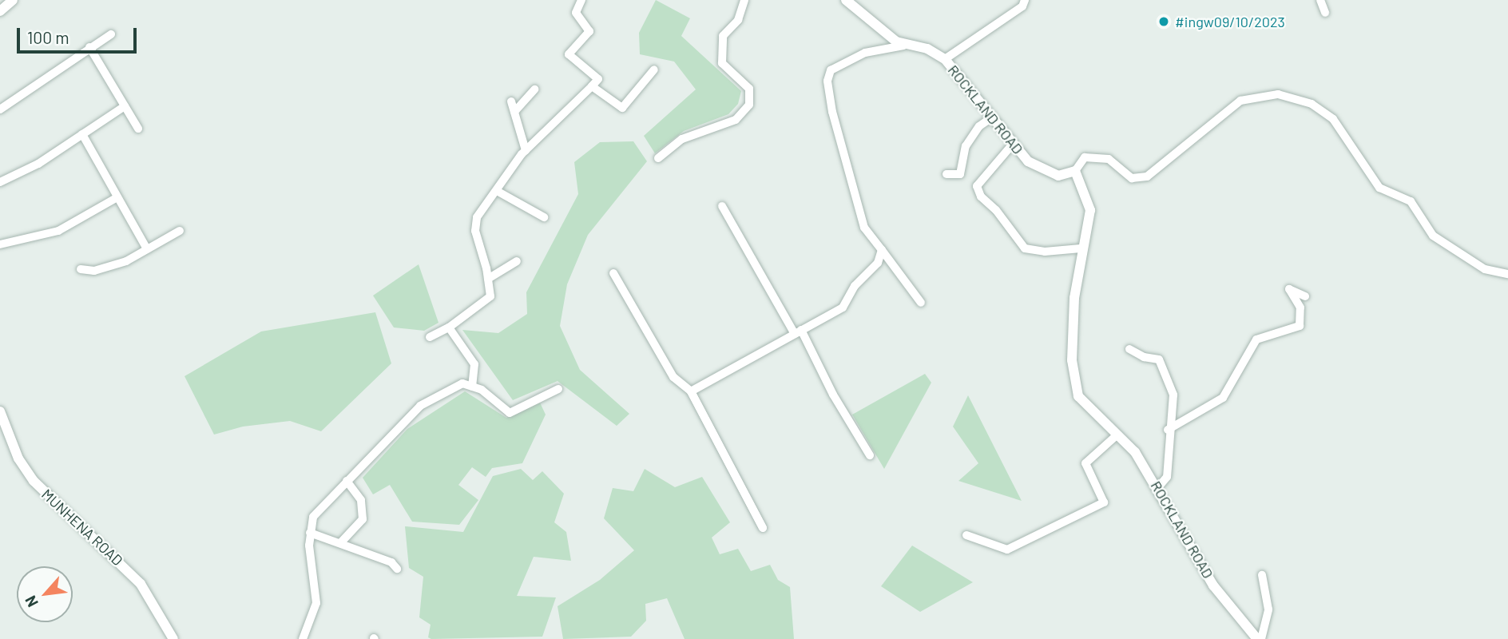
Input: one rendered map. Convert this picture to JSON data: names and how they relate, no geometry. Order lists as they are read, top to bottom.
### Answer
{
  "streets": {
    "street": ["ROCKLAND ROAD", "MUNHENA ROAD"]
  },
  "places": ["#ingw09/10/2023"],
  "scale_bar": "100 m",
  "north": "bottom left"
}
